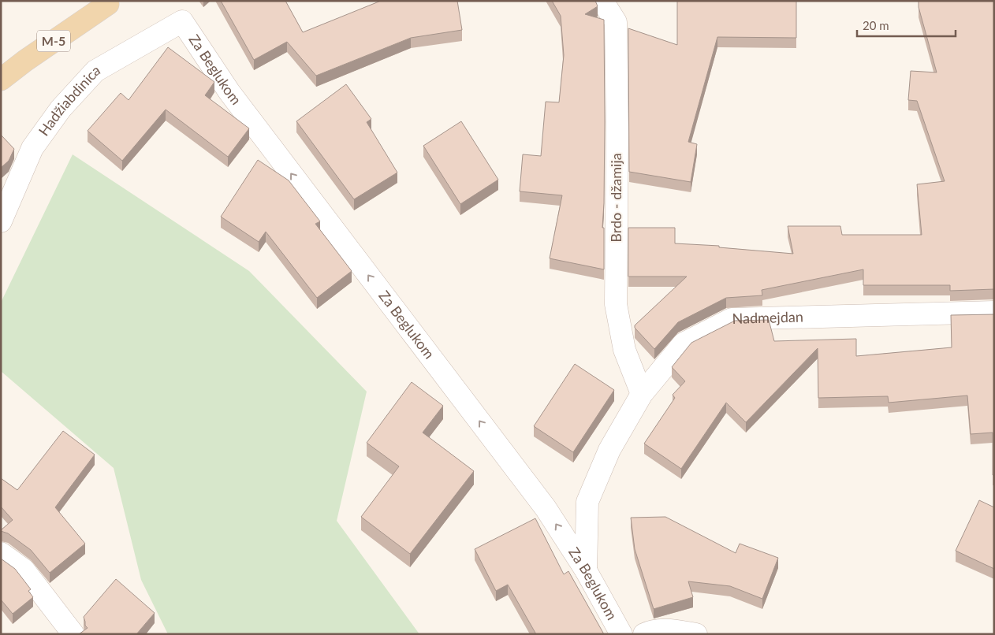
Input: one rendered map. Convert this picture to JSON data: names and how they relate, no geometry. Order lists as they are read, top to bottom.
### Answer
{
  "streets": {
    "main road": ["M-5"],
    "street": [
      "Za Beglukom",
      "Hadžiabdinica",
      "Brdo - džamija",
      "Nadmejdan"
    ]
  },
  "crossings": [
    ["Za Beglukom", "Hadžiabdinica"],
    ["Za Beglukom", "Nadmejdan"],
    ["Brdo - džamija", "Nadmejdan"]
  ],
  "one_way": ["Za Beglukom"],
  "scale_bar": "20 m"
}
